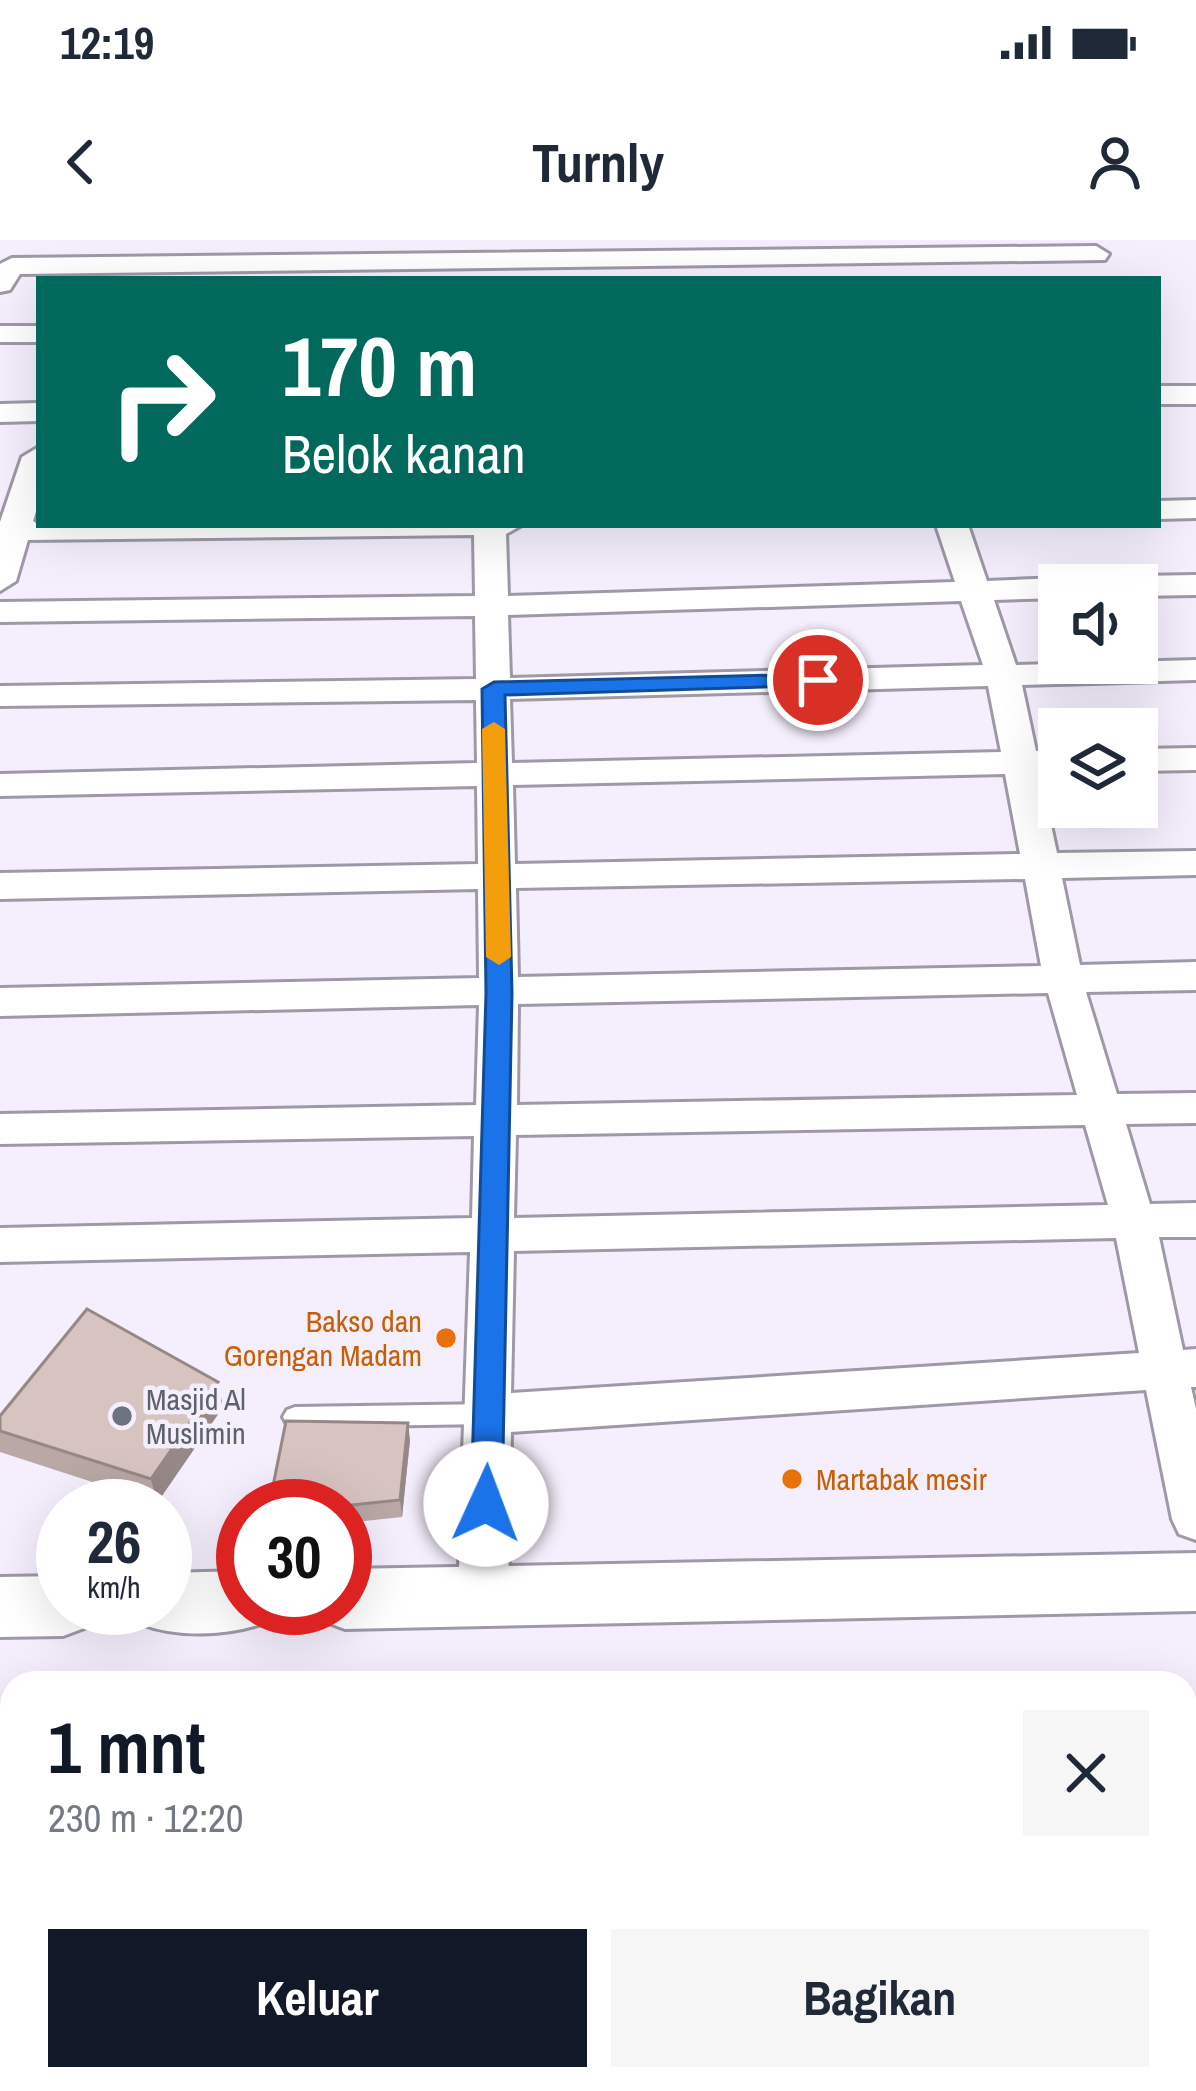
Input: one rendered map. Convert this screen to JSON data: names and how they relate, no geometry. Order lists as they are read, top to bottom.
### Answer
{
  "places": ["Bakso dan Gorengan Madam", "Masjid Al Muslimin", "Martabak mesir"],
  "page": {
    "status": "12:19",
    "header": "Turnly",
    "turn": ["170 m", "Belok kanan"],
    "speed": "26 km/h",
    "limit": "30",
    "heading": ["1 mnt", "230 m · 12:20"],
    "buttons": ["Keluar", "Bagikan"]
  }
}
